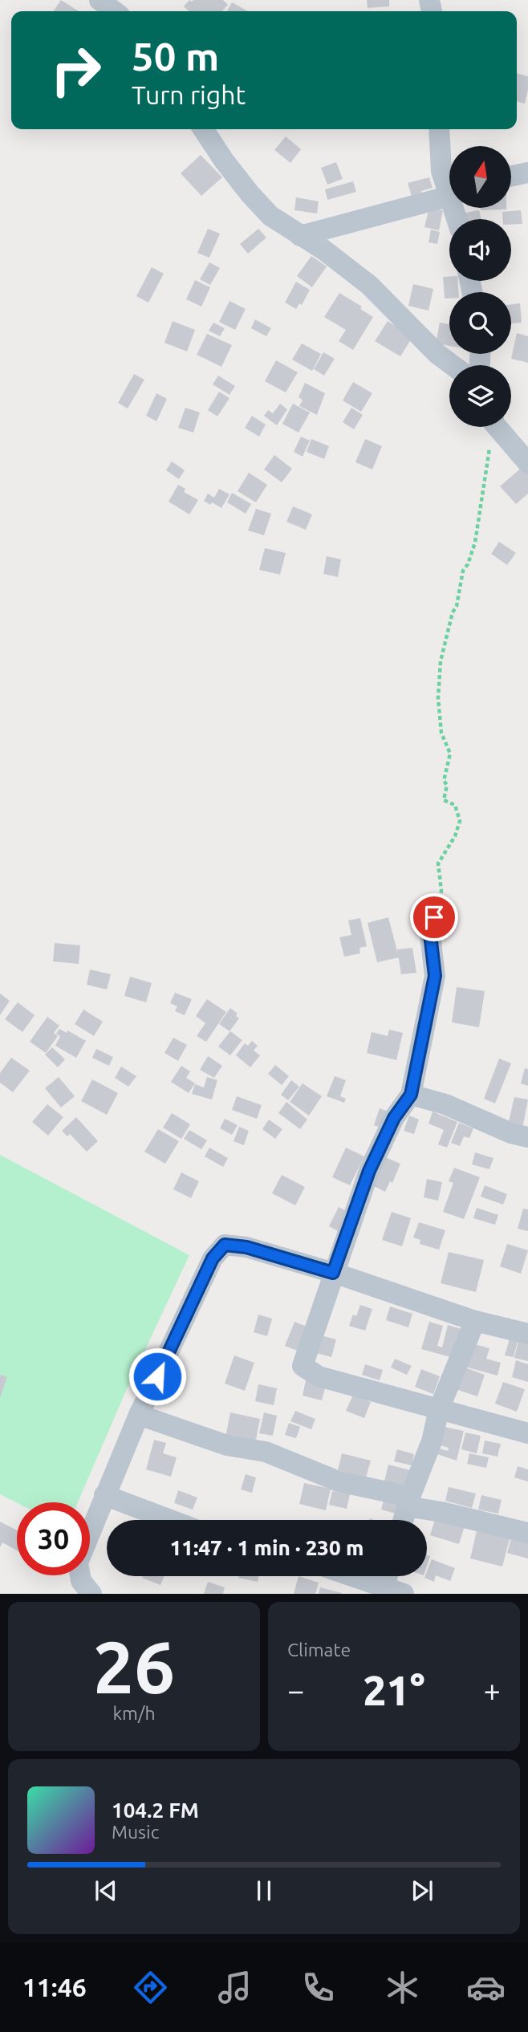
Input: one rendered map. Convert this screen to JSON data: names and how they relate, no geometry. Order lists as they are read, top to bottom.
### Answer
{
  "north": "top",
  "page": {
    "turn": ["50 m", "Turn right"],
    "limit": "30",
    "trip": "11:47 · 1 min · 230 m",
    "tile": [
      ["26", "km/h"],
      "Climate"
    ],
    "heat": ["−", "21°", "+"],
    "song": ["104.2 FM", "Music"],
    "tabs": "11:46"
  }
}
